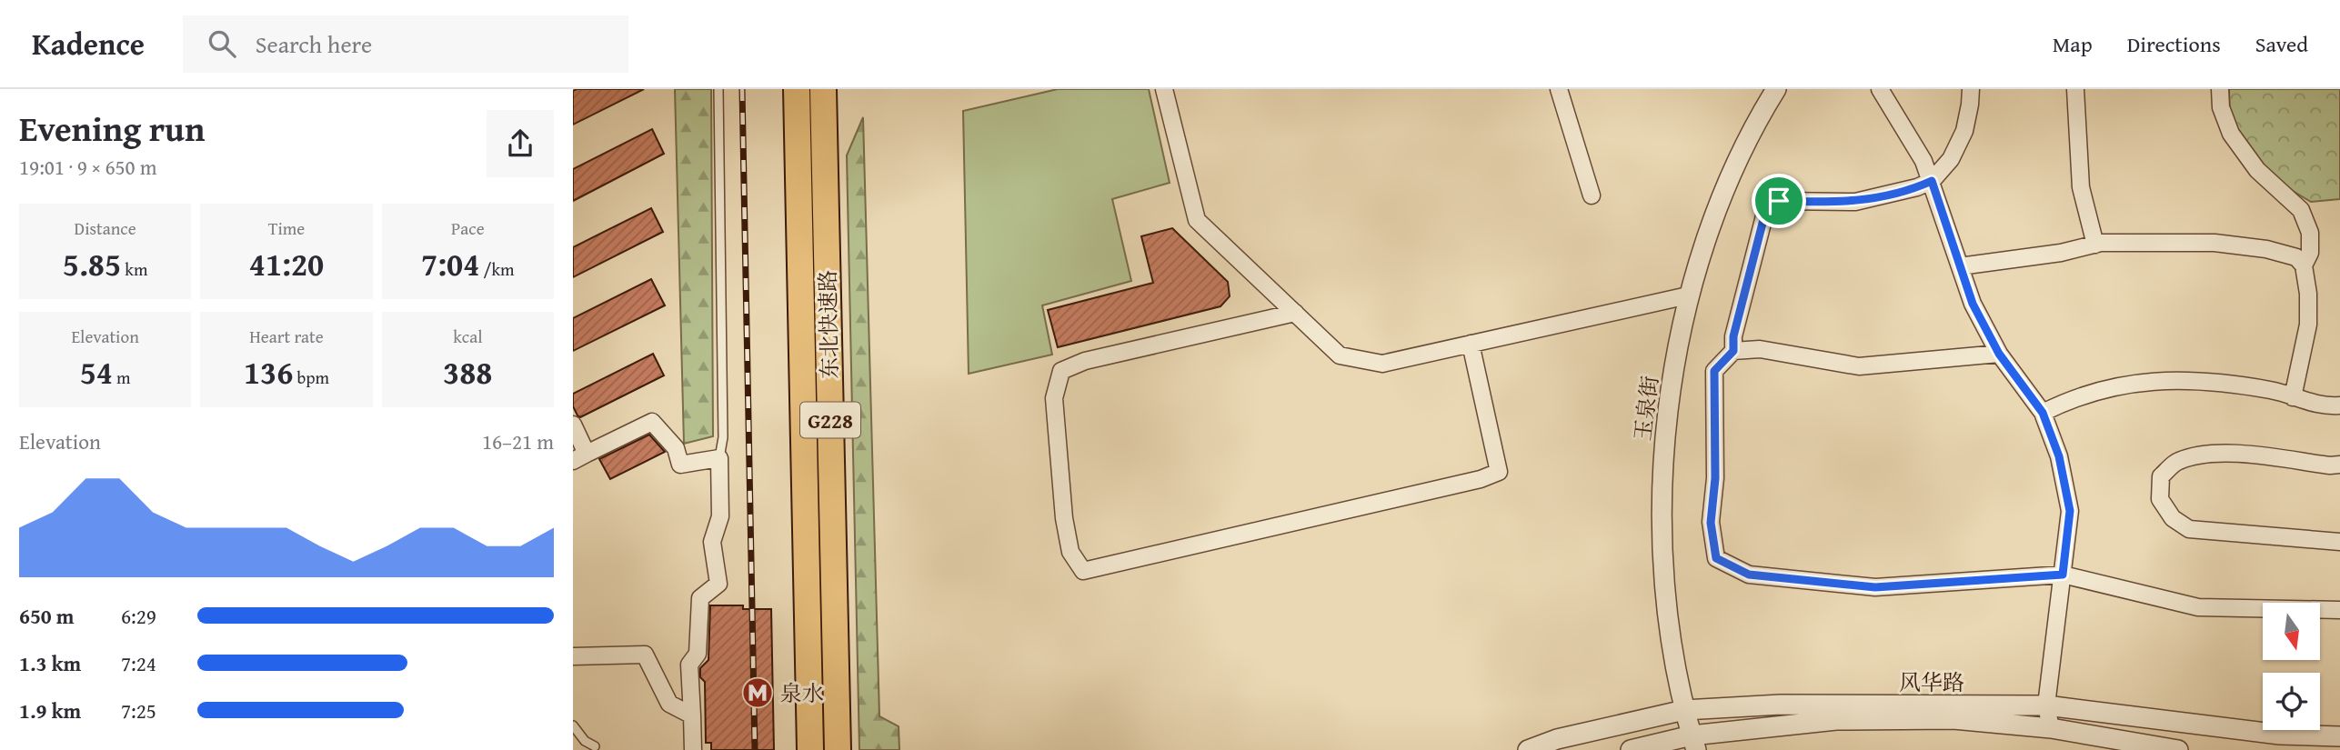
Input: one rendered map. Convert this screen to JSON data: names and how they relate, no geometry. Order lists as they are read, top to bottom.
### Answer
{
  "streets": {
    "highway": ["东北快速路", "G228"],
    "street": ["玉泉街", "风华路"]
  },
  "crossings": [
    ["玉泉街", "风华路"]
  ],
  "places": {
    "metro station": ["泉水"]
  },
  "north": "bottom",
  "page": {
    "header": "Kadence",
    "search": "Search here",
    "nav": ["Map", "Directions", "Saved"],
    "heading": ["Evening run", "19:01 · 9 × 650 m"],
    "stats": [
      ["Distance", "5.85 km"],
      ["Time", "41:20"],
      ["Pace", "7:04 /km"],
      ["Elevation", "54 m"],
      ["Heart rate", "136 bpm"],
      ["kcal", "388"]
    ],
    "chart": ["Elevation", "16–21 m"],
    "list": [
      {
        "name": "650 m",
        "note": "6:29"
      },
      {
        "name": "1.3 km",
        "note": "7:24"
      },
      {
        "name": "1.9 km",
        "note": "7:25"
      }
    ]
  }
}
